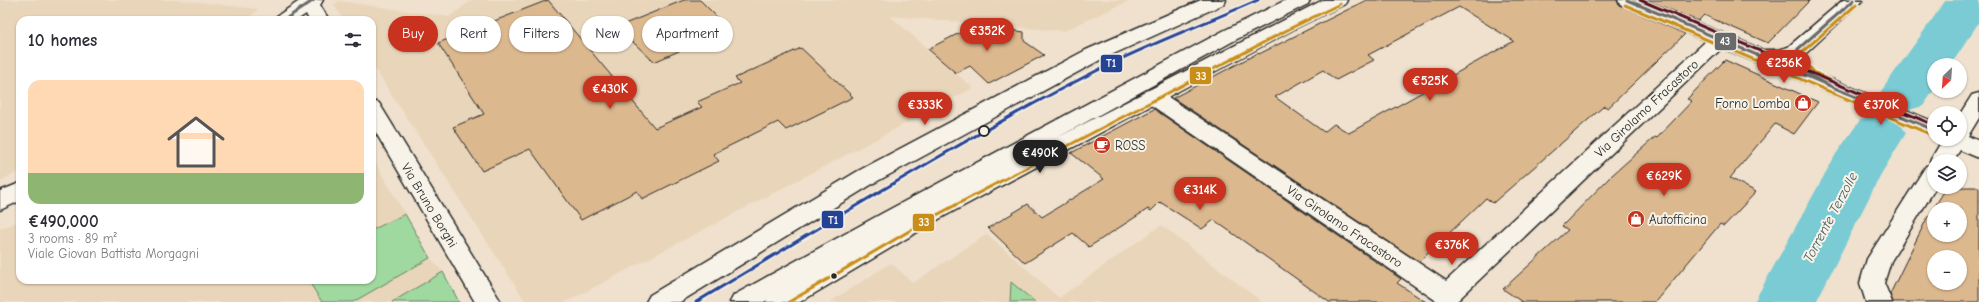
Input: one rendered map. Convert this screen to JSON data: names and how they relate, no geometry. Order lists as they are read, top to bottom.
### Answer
{
  "streets": {
    "street": ["Via Girolamo Fracastoro", "Via Bruno Borghi"]
  },
  "water": ["Torrente Terzolle"],
  "places": {
    "shop": ["Forno Lomba", "Autofficina"],
    "cafe": ["ROSS"]
  },
  "lines": ["transit line T1", "transit line 43", "transit line 33"],
  "north": "bottom left",
  "page": {
    "chip": [
      "Buy",
      "Rent",
      "Filters",
      "New",
      "Apartment"
    ],
    "heading": "10 homes",
    "price": [
      "€352K",
      "€256K",
      "€525K",
      "€430K",
      "€333K",
      "€370K",
      "€490K",
      "€629K",
      "€314K",
      "€376K"
    ],
    "map_buttons": ["+", "−"],
    "list": [
      {
        "name": "€490,000",
        "note": "3 rooms · 89 m² · Viale Giovan Battista Morgagni"
      }
    ]
  }
}
